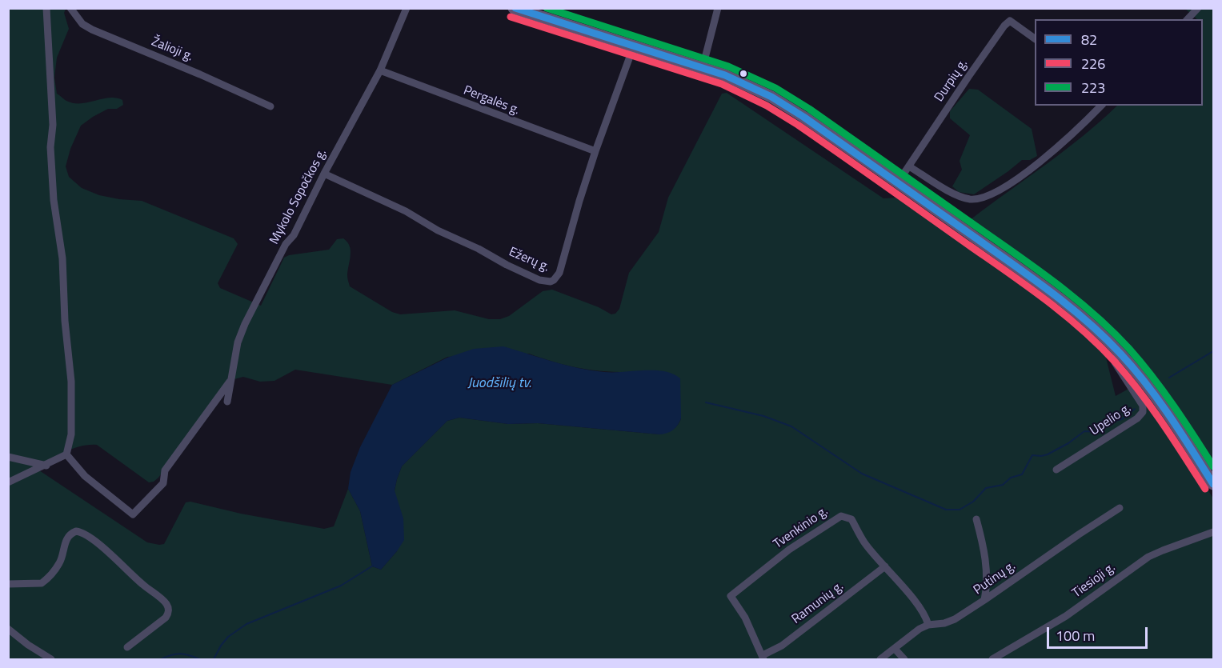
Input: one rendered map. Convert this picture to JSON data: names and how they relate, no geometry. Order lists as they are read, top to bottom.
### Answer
{
  "streets": {
    "street": [
      "Žalioji g.",
      "Durpių g.",
      "Pergalės g.",
      "Mykolo Sopočkos g.",
      "Ežerų g.",
      "Upelio g.",
      "Tvenkinio g.",
      "Putinų g.",
      "Tiesioji g.",
      "Ramunių g."
    ]
  },
  "crossings": [
    ["Pergalės g.", "Mykolo Sopočkos g."],
    ["Pergalės g.", "Ežerų g."],
    ["Mykolo Sopočkos g.", "Ežerų g."],
    ["Tvenkinio g.", "Putinų g."],
    ["Tvenkinio g.", "Ramunių g."]
  ],
  "water": ["Juodšilių tv."],
  "lines": ["transit line 82", "transit line 223", "transit line 226"],
  "legend": ["82", "226", "223"],
  "scale_bar": "100 m"
}
